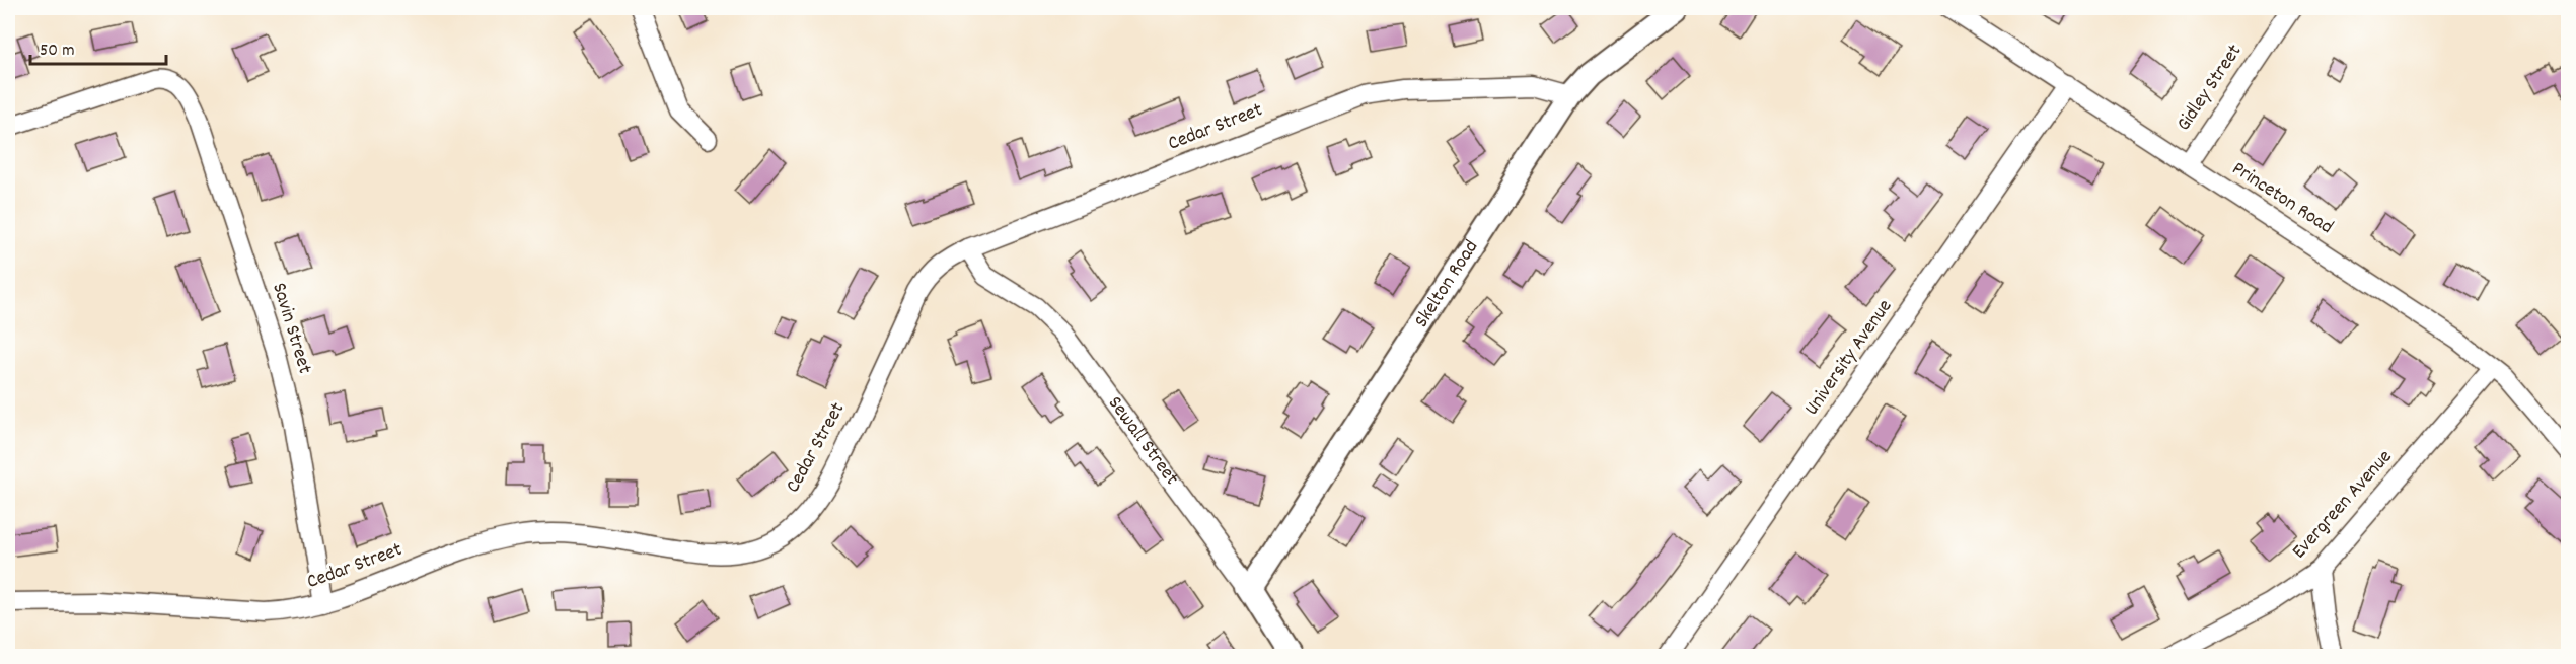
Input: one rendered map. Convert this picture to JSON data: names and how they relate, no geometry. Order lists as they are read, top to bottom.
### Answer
{
  "streets": {
    "street": [
      "Gidley Street",
      "Cedar Street",
      "Princeton Road",
      "Skelton Road",
      "Savin Street",
      "University Avenue",
      "Sewall Street",
      "Evergreen Avenue"
    ]
  },
  "crossings": [
    ["Gidley Street", "Princeton Road"],
    ["Cedar Street", "Skelton Road"],
    ["Cedar Street", "Savin Street"],
    ["Cedar Street", "Sewall Street"],
    ["Princeton Road", "University Avenue"],
    ["Princeton Road", "Evergreen Avenue"],
    ["Skelton Road", "Sewall Street"]
  ],
  "scale_bar": "50 m"
}
